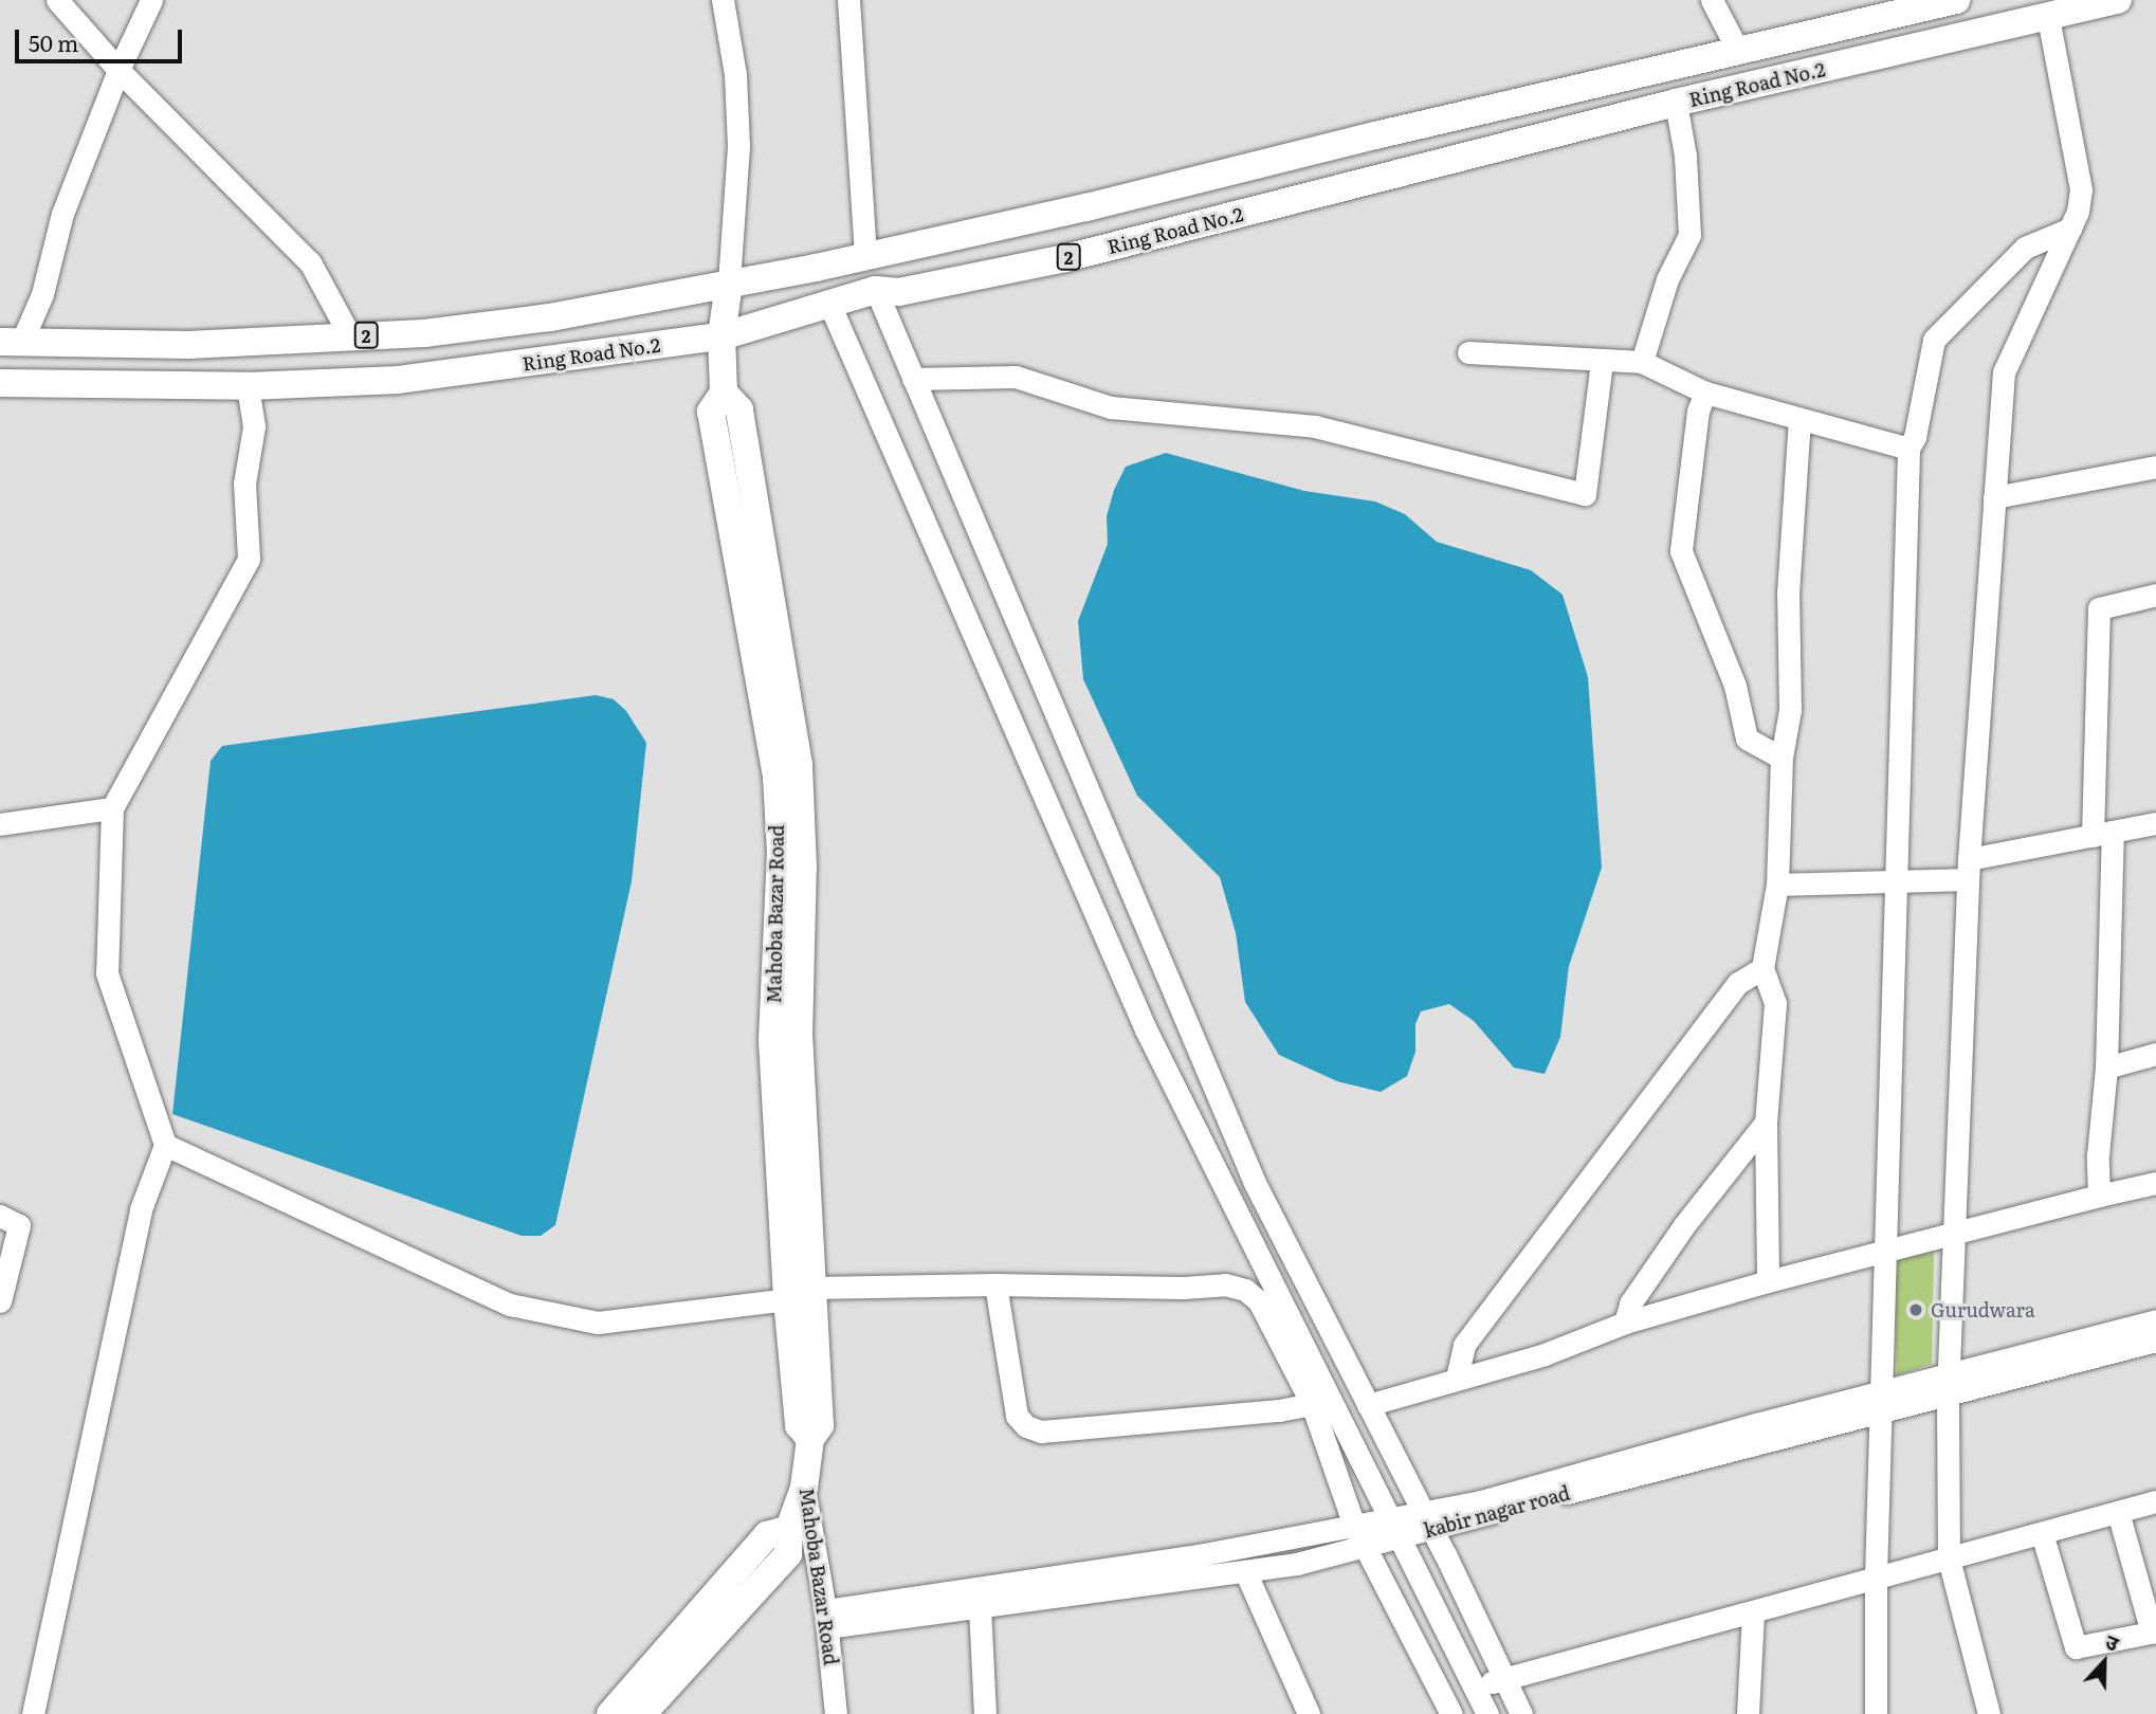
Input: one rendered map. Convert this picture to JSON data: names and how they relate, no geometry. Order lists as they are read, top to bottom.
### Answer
{
  "streets": {
    "main road": ["Ring Road No.2", "2", "Mahoba Bazar Road"],
    "street": ["kabir nagar road"]
  },
  "crossings": [
    ["Ring Road No.2", "Mahoba Bazar Road"],
    ["Mahoba Bazar Road", "kabir nagar road"]
  ],
  "places": ["Gurudwara"],
  "scale_bar": "50 m",
  "north": "top"
}
